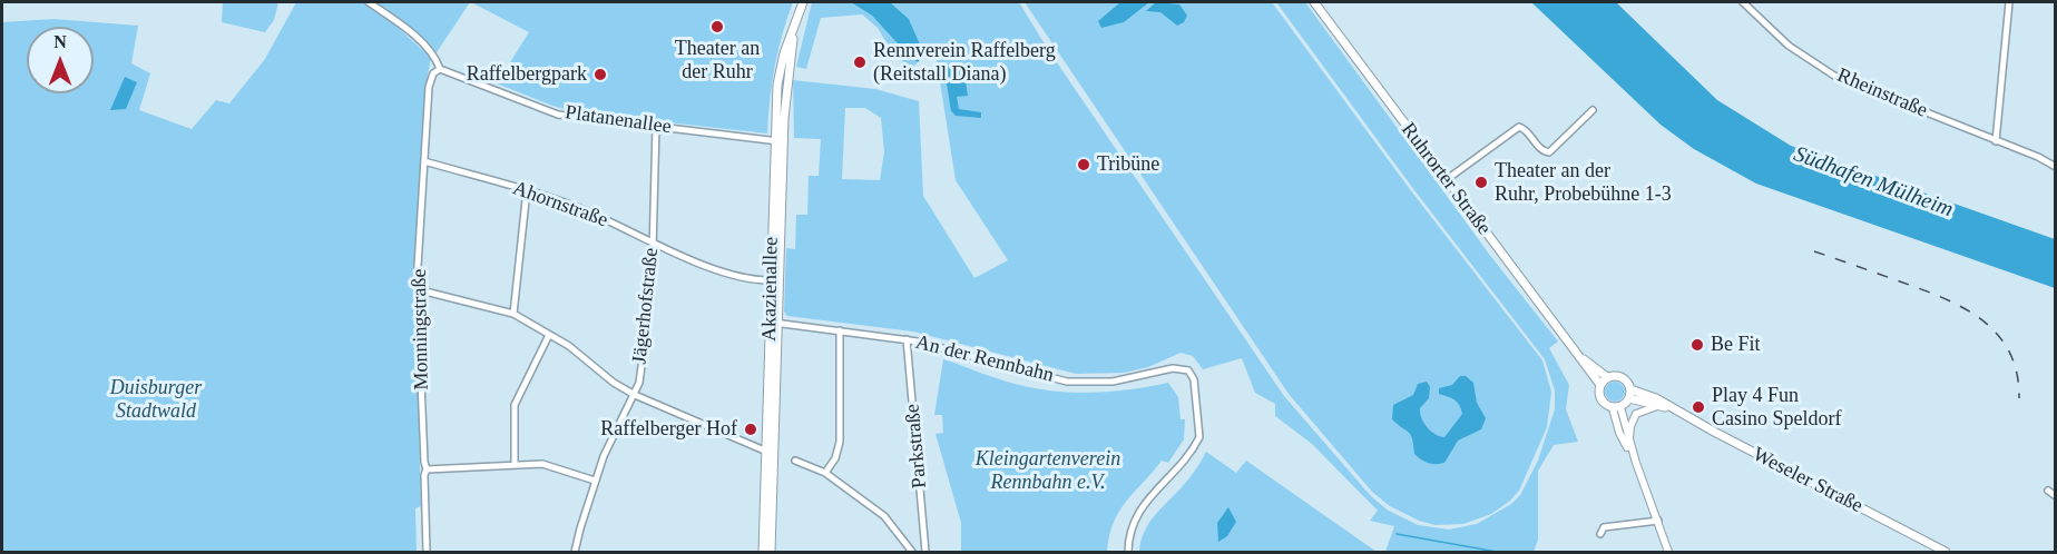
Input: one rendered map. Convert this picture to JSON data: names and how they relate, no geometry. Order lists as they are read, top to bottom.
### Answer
{
  "streets": {
    "main road": ["Ruhrorter Straße", "Akazienallee", "Weseler Straße"],
    "street": [
      "Rheinstraße",
      "Platanenallee",
      "Ahornstraße",
      "Jägerhofstraße",
      "Monningstraße",
      "An der Rennbahn",
      "Parkstraße"
    ]
  },
  "crossings": [
    ["Platanenallee", "Akazienallee"],
    ["Platanenallee", "Jägerhofstraße"],
    ["Platanenallee", "Monningstraße"],
    ["Ruhrorter Straße", "Weseler Straße"],
    ["Ahornstraße", "Akazienallee"],
    ["Ahornstraße", "Jägerhofstraße"],
    ["Ahornstraße", "Monningstraße"],
    ["Akazienallee", "An der Rennbahn"],
    ["An der Rennbahn", "Parkstraße"]
  ],
  "water": ["Südhafen Mülheim"],
  "parks": ["Duisburger Stadtwald", "Kleingartenverein Rennbahn e.V."],
  "places": [
    "Theater an der Ruhr",
    "Rennverein Raffelberg (Reitstall Diana)",
    "Raffelbergpark",
    "Tribüne",
    "Theater an der Ruhr, Probebühne 1-3",
    "Be Fit",
    "Play 4 Fun Casino Speldorf",
    "Raffelberger Hof"
  ],
  "north": "top"
}
